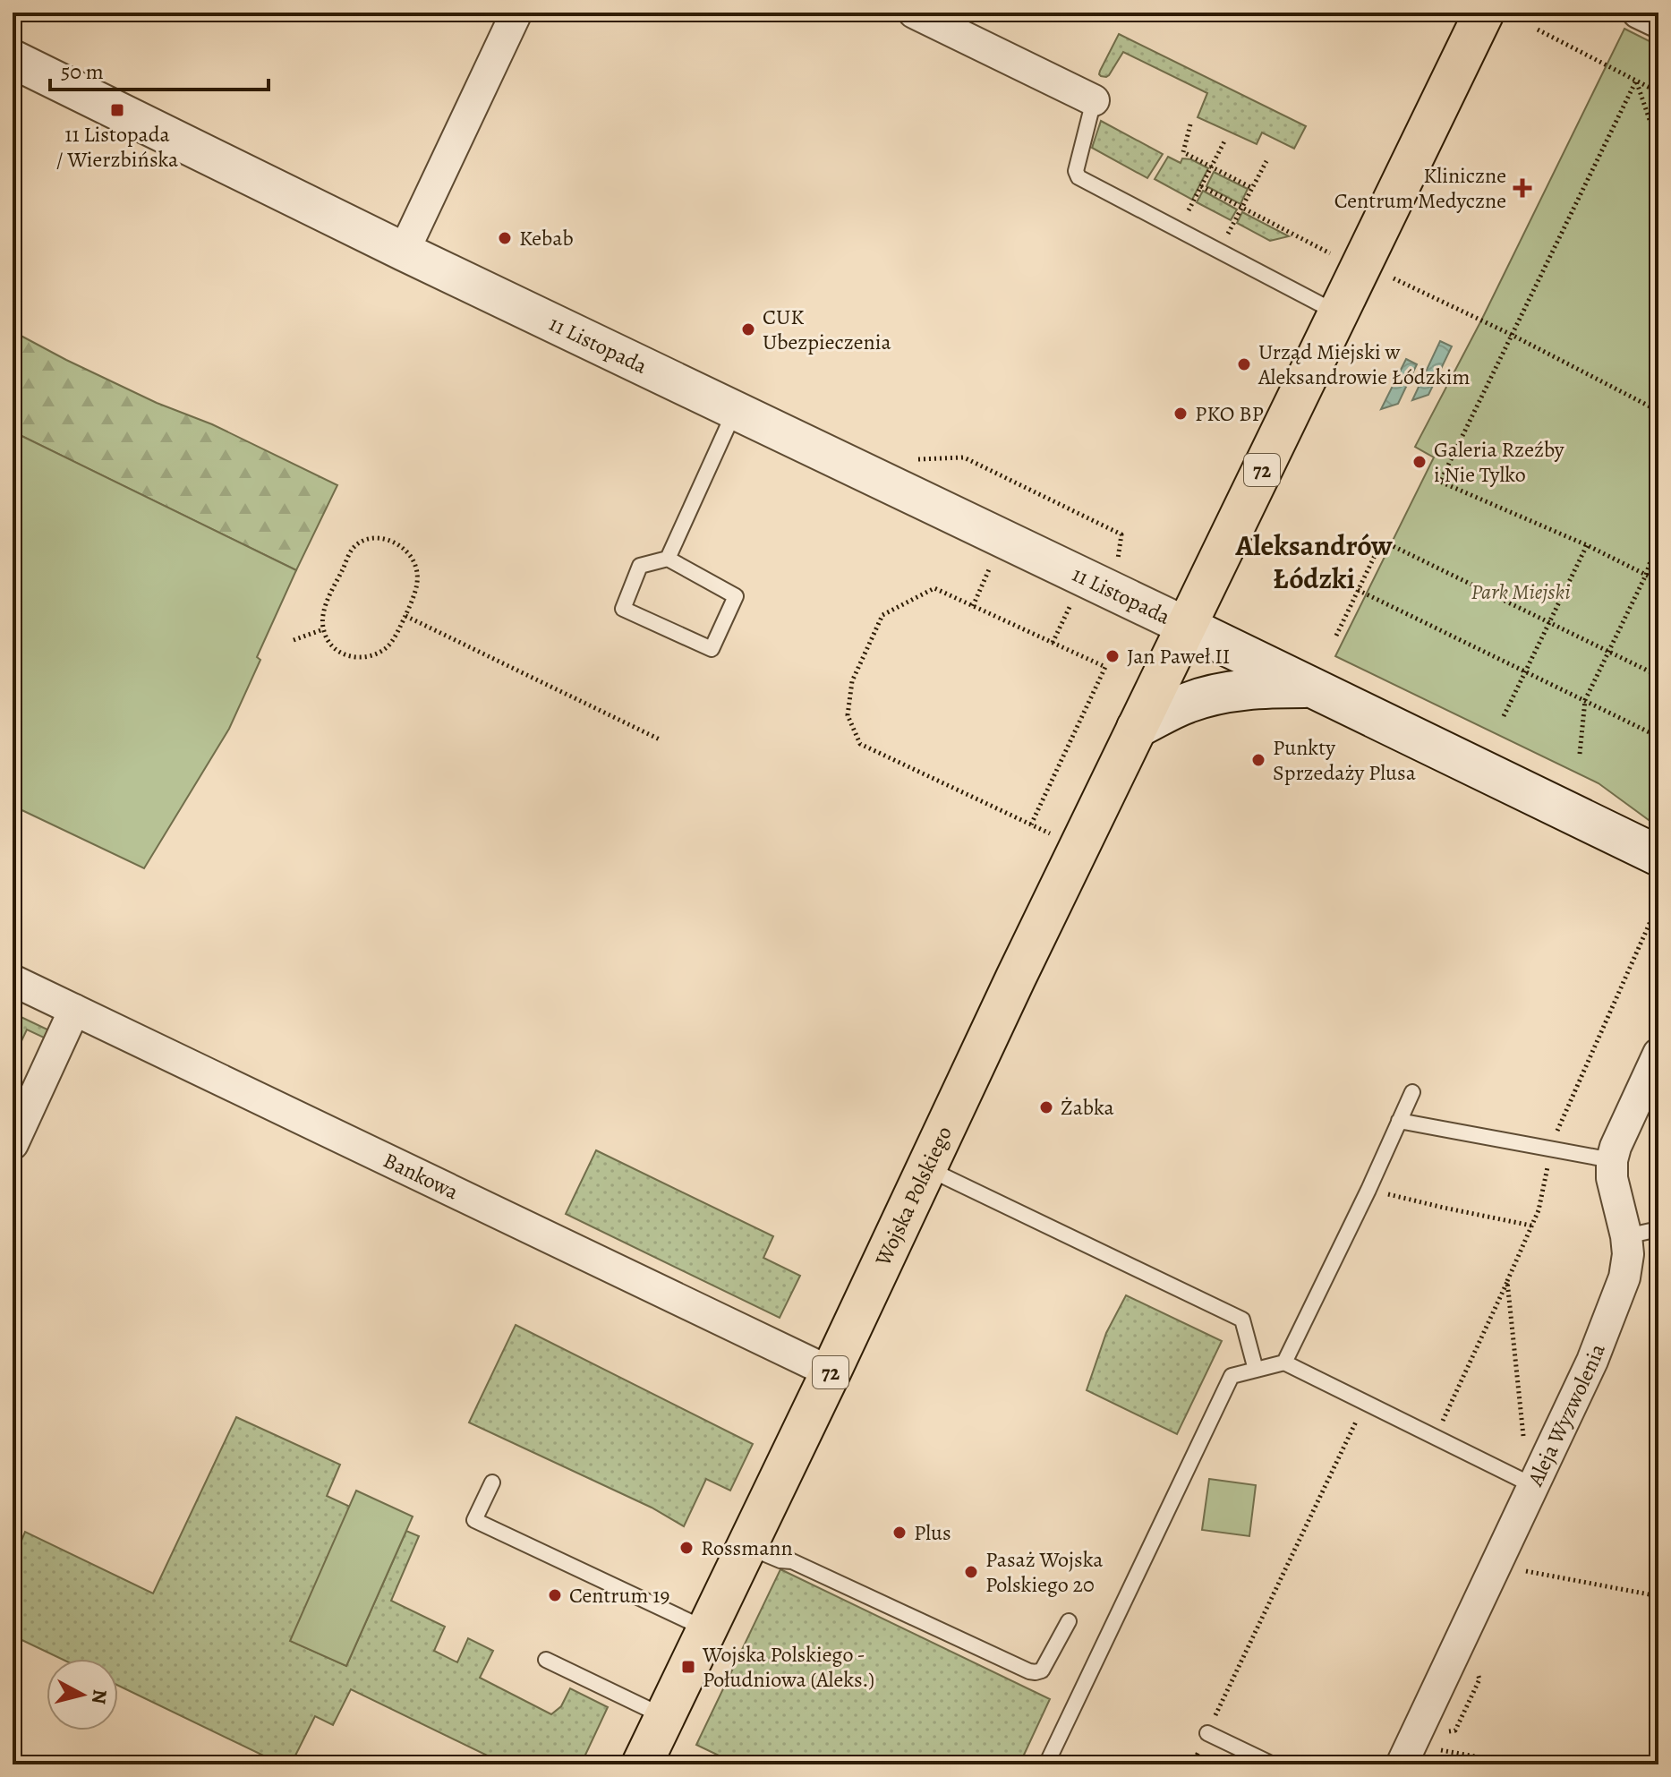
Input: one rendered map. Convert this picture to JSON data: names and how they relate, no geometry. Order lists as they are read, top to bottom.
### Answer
{
  "streets": {
    "main road": ["72", "Wojska Polskiego"],
    "street": ["11 Listopada", "Bankowa", "Aleja Wyzwolenia"]
  },
  "crossings": [
    ["11 Listopada", "72"],
    ["11 Listopada", "Wojska Polskiego"],
    ["72", "Wojska Polskiego"],
    ["Bankowa", "Wojska Polskiego"]
  ],
  "districts": ["Aleksandrów Łódzki"],
  "parks": ["Park Miejski"],
  "places": {
    "transit": ["11 Listopada / Wierzbińska", "Wojska Polskiego - Południowa (Aleks.)"],
    "health": ["Kliniczne Centrum Medyczne"],
    "other": [
      "Kebab",
      "CUK Ubezpieczenia",
      "Urząd Miejski w Aleksandrowie Łódzkim",
      "PKO BP",
      "Galeria Rzeźby i Nie Tylko",
      "Jan Paweł II",
      "Punkty Sprzedaży Plusa",
      "Żabka",
      "Plus",
      "Rossmann",
      "Pasaż Wojska Polskiego 20",
      "Centrum 19"
    ]
  },
  "scale_bar": "50 m",
  "north": "right"
}
